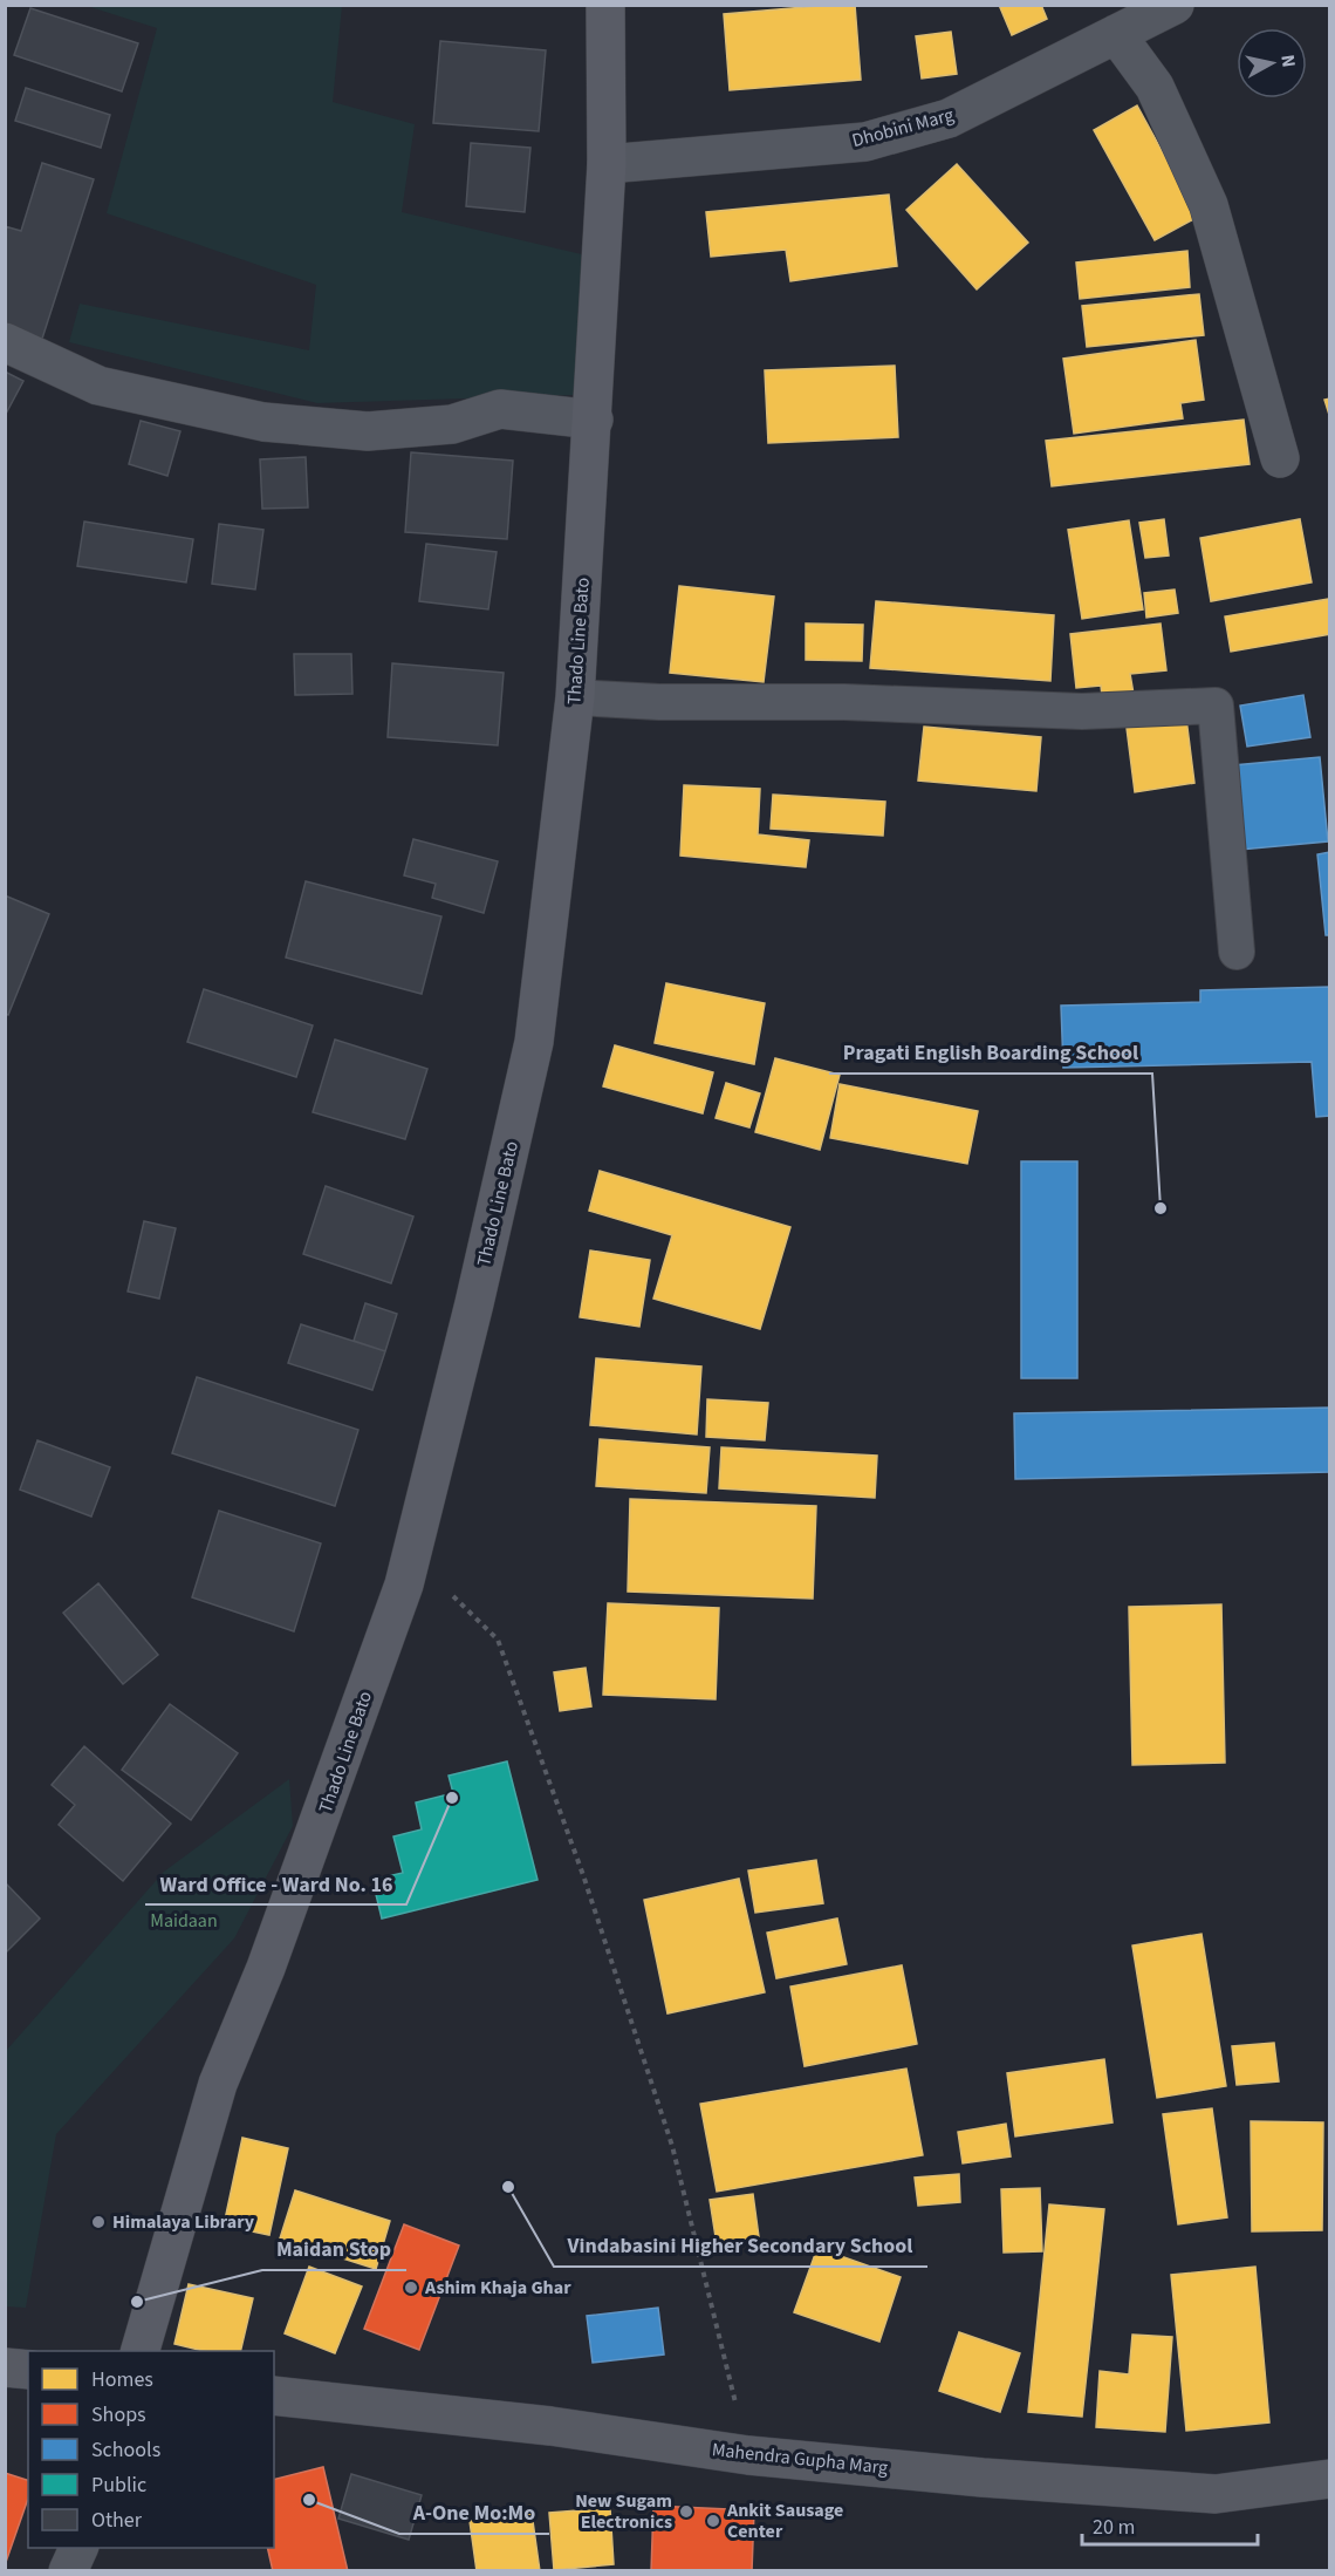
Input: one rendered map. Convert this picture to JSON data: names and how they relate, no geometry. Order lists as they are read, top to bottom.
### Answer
{
  "streets": {
    "main road": ["Thado Line Bato", "Mahendra Gupha Marg"],
    "street": ["Dhobini Marg"]
  },
  "crossings": [
    ["Dhobini Marg", "Thado Line Bato"]
  ],
  "parks": ["Maidaan"],
  "places": [
    "Pragati English Boarding School",
    "Ward Office - Ward No. 16",
    "Vindabasini Higher Secondary School",
    "Himalaya Library",
    "Ashim Khaja Ghar",
    "Maidan Stop",
    "A-One Mo:Mo",
    "New Sugam Electronics",
    "Ankit Sausage Center"
  ],
  "legend": [
    "Homes",
    "Shops",
    "Schools",
    "Public",
    "Other"
  ],
  "scale_bar": "20 m",
  "north": "right"
}
